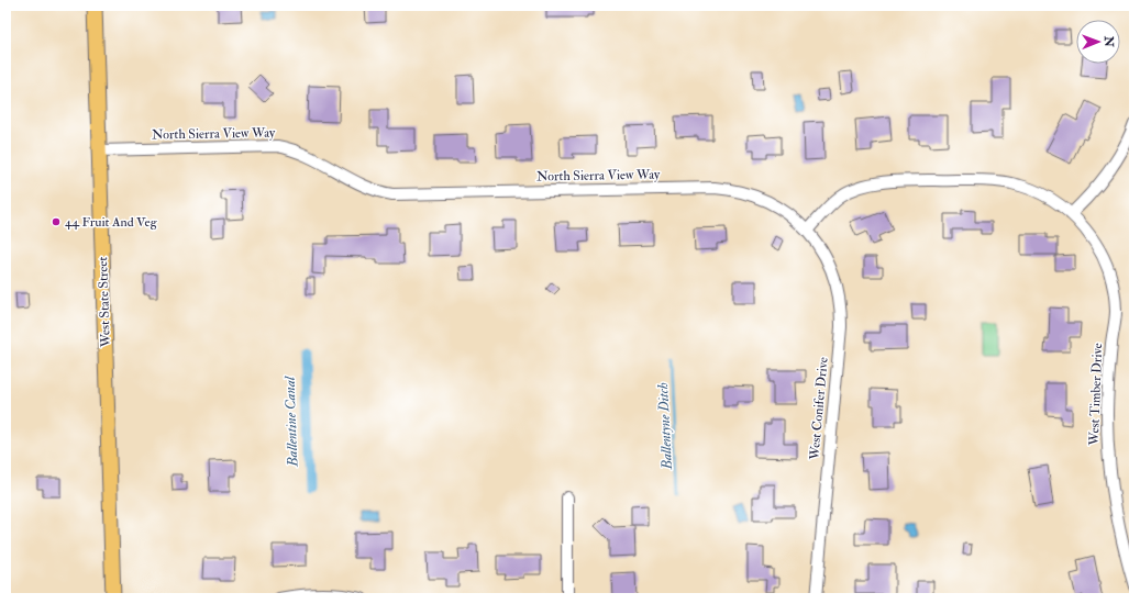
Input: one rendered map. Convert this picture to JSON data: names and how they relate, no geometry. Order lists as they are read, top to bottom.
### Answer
{
  "streets": {
    "main road": ["West State Street"],
    "street": ["North Sierra View Way", "West Timber Drive", "West Conifer Drive"]
  },
  "crossings": [
    ["North Sierra View Way", "West State Street"],
    ["North Sierra View Way", "West Conifer Drive"]
  ],
  "water": ["Ballentine Canal", "Ballentyne Ditch"],
  "places": ["44 Fruit And Veg"],
  "north": "right"
}
